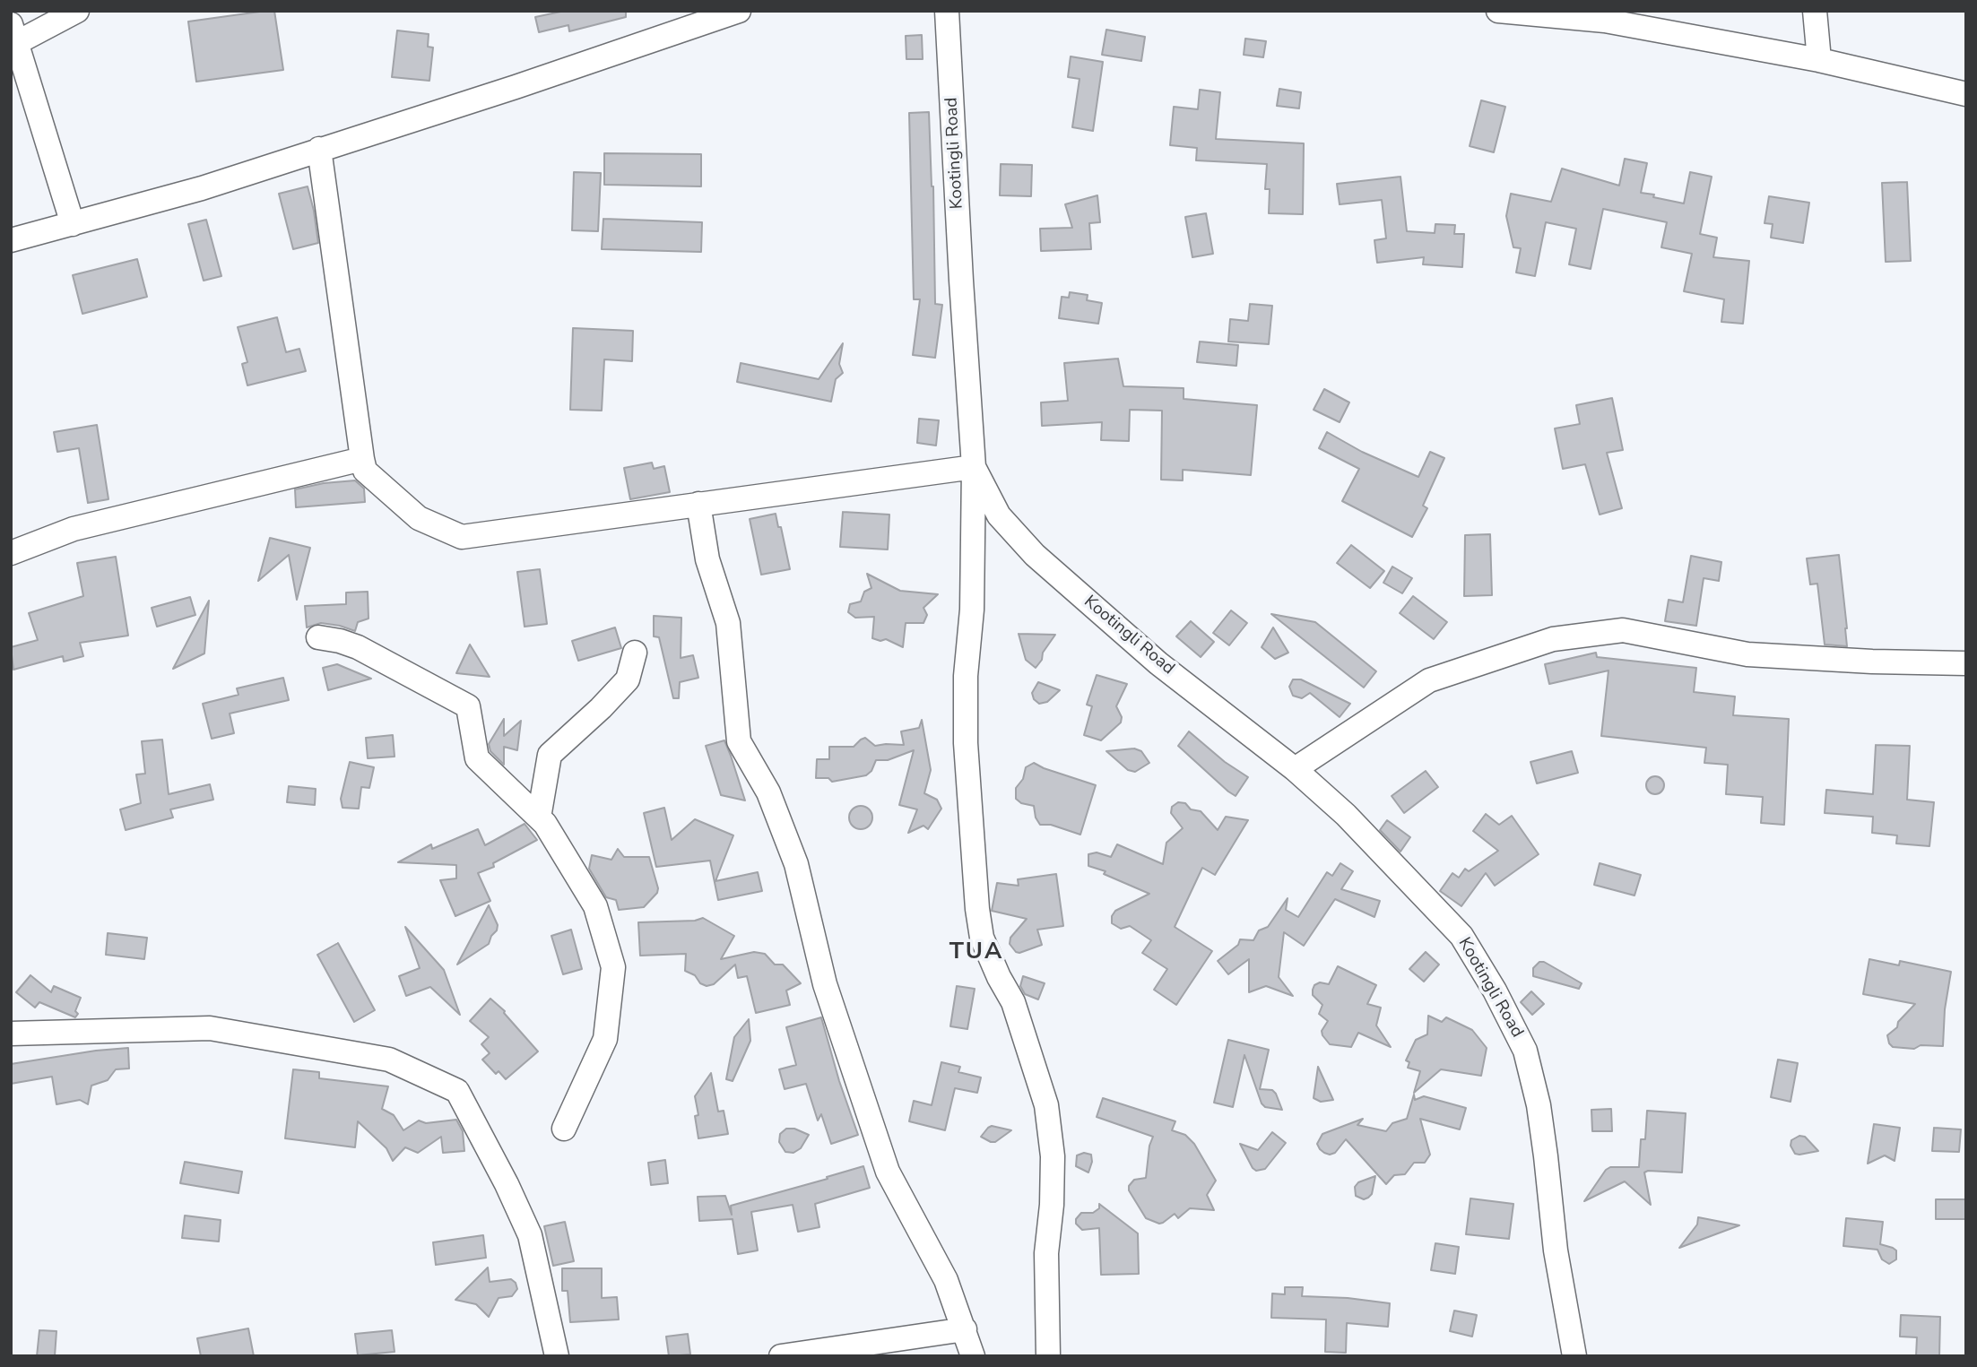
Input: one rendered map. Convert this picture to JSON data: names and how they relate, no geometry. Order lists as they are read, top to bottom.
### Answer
{
  "streets": {
    "street": ["Kootingli Road"]
  },
  "districts": ["TUA"]
}
